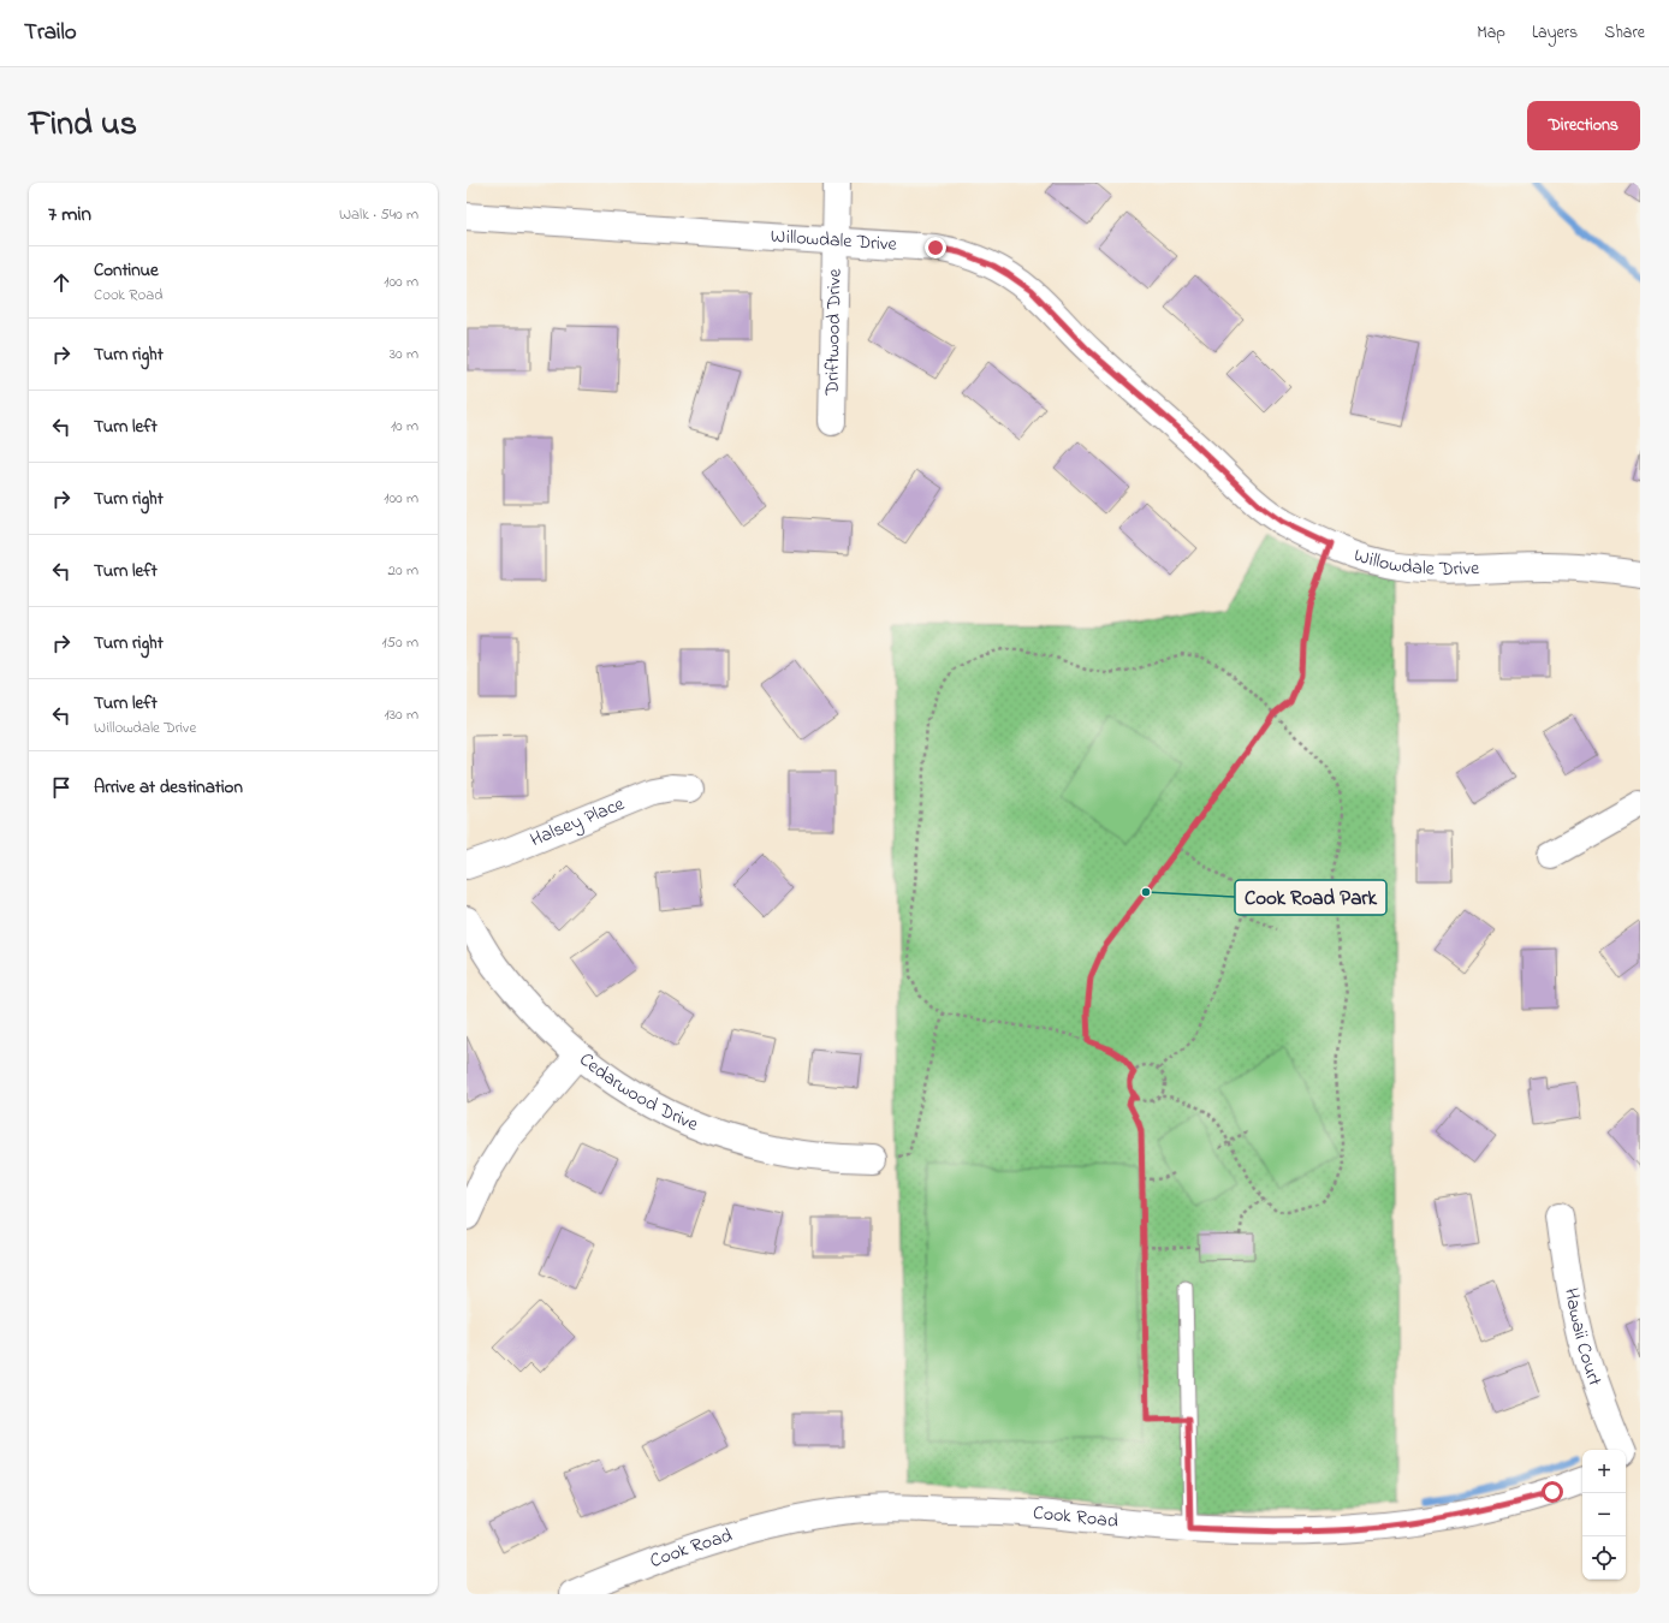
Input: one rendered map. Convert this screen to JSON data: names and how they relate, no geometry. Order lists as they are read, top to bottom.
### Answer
{
  "streets": {
    "street": [
      "Willowdale Drive",
      "Driftwood Drive",
      "Halsey Place",
      "Cedarwood Drive",
      "Hawaii Court",
      "Cook Road"
    ]
  },
  "crossings": [
    ["Willowdale Drive", "Driftwood Drive"]
  ],
  "places": ["Cook Road Park"],
  "page": {
    "header": "Trailo",
    "nav": ["Map", "Layers", "Share"],
    "title": "Find us",
    "buttons": "Directions",
    "heading": ["7 min", "Walk · 540 m"],
    "list": [
      ["Continue", "Cook Road", "100 m"],
      ["Turn right", "30 m"],
      ["Turn left", "10 m"],
      ["Turn right", "100 m"],
      ["Turn left", "20 m"],
      ["Turn right", "150 m"],
      ["Turn left", "Willowdale Drive", "130 m"],
      "Arrive at destination"
    ],
    "map_buttons": ["+", "−"]
  }
}
